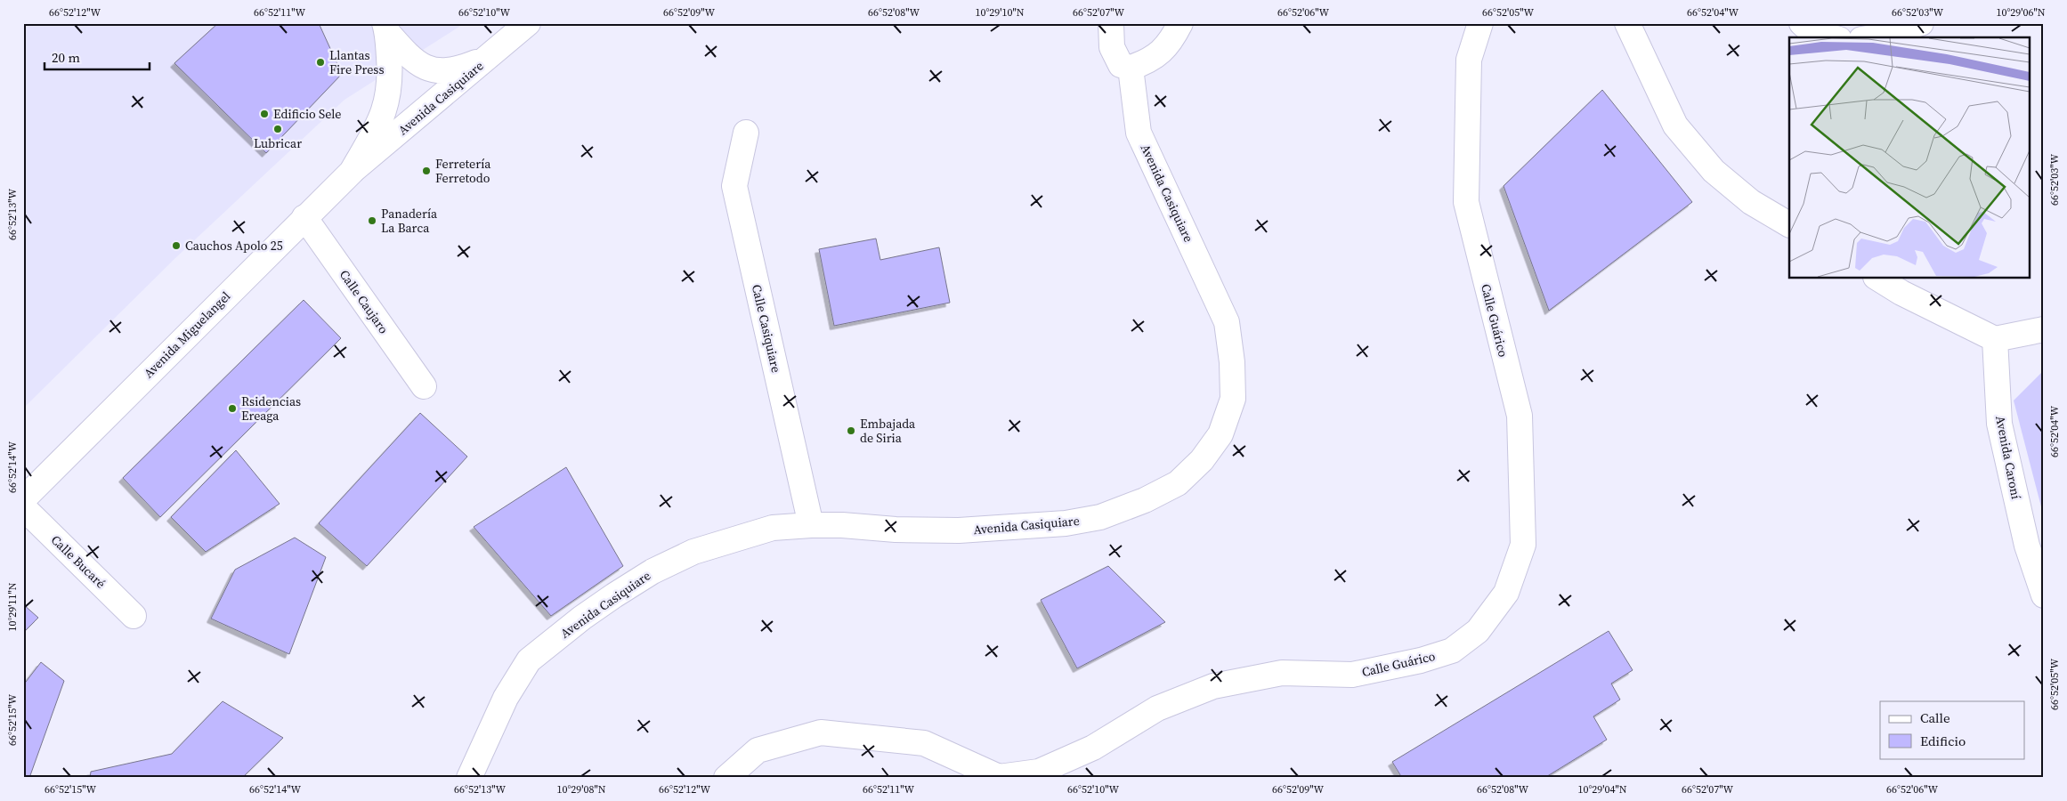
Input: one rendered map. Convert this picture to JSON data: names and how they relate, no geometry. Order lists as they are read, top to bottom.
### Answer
{
  "streets": {
    "street": [
      "Avenida Casiquiare",
      "Calle Caujaro",
      "Calle Guárico",
      "Calle Casiquiare",
      "Avenida Miguelangel",
      "Avenida Caroní",
      "Calle Bucaré"
    ]
  },
  "crossings": [
    ["Avenida Casiquiare", "Calle Casiquiare"],
    ["Avenida Casiquiare", "Avenida Miguelangel"],
    ["Calle Caujaro", "Avenida Miguelangel"]
  ],
  "places": [
    "Llantas Fire Press",
    "Edificio Sele",
    "Lubricar",
    "Ferretería Ferretodo",
    "Panadería La Barca",
    "Cauchos Apolo 25",
    "Rsidencias Ereaga",
    "Embajada de Siria"
  ],
  "legend": ["Calle", "Edificio"],
  "scale_bar": "20 m",
  "coordinates": [
    "66°52'12\"W",
    "66°52'11\"W",
    "66°52'10\"W",
    "66°52'09\"W",
    "66°52'08\"W",
    "10°29'10\"N",
    "66°52'07\"W",
    "66°52'06\"W",
    "66°52'05\"W",
    "66°52'04\"W",
    "66°52'03\"W",
    "10°29'06\"N",
    "66°52'13\"W",
    "66°52'14\"W",
    "10°29'11\"N",
    "66°52'15\"W",
    "10°29'08\"N",
    "10°29'04\"N"
  ]
}
